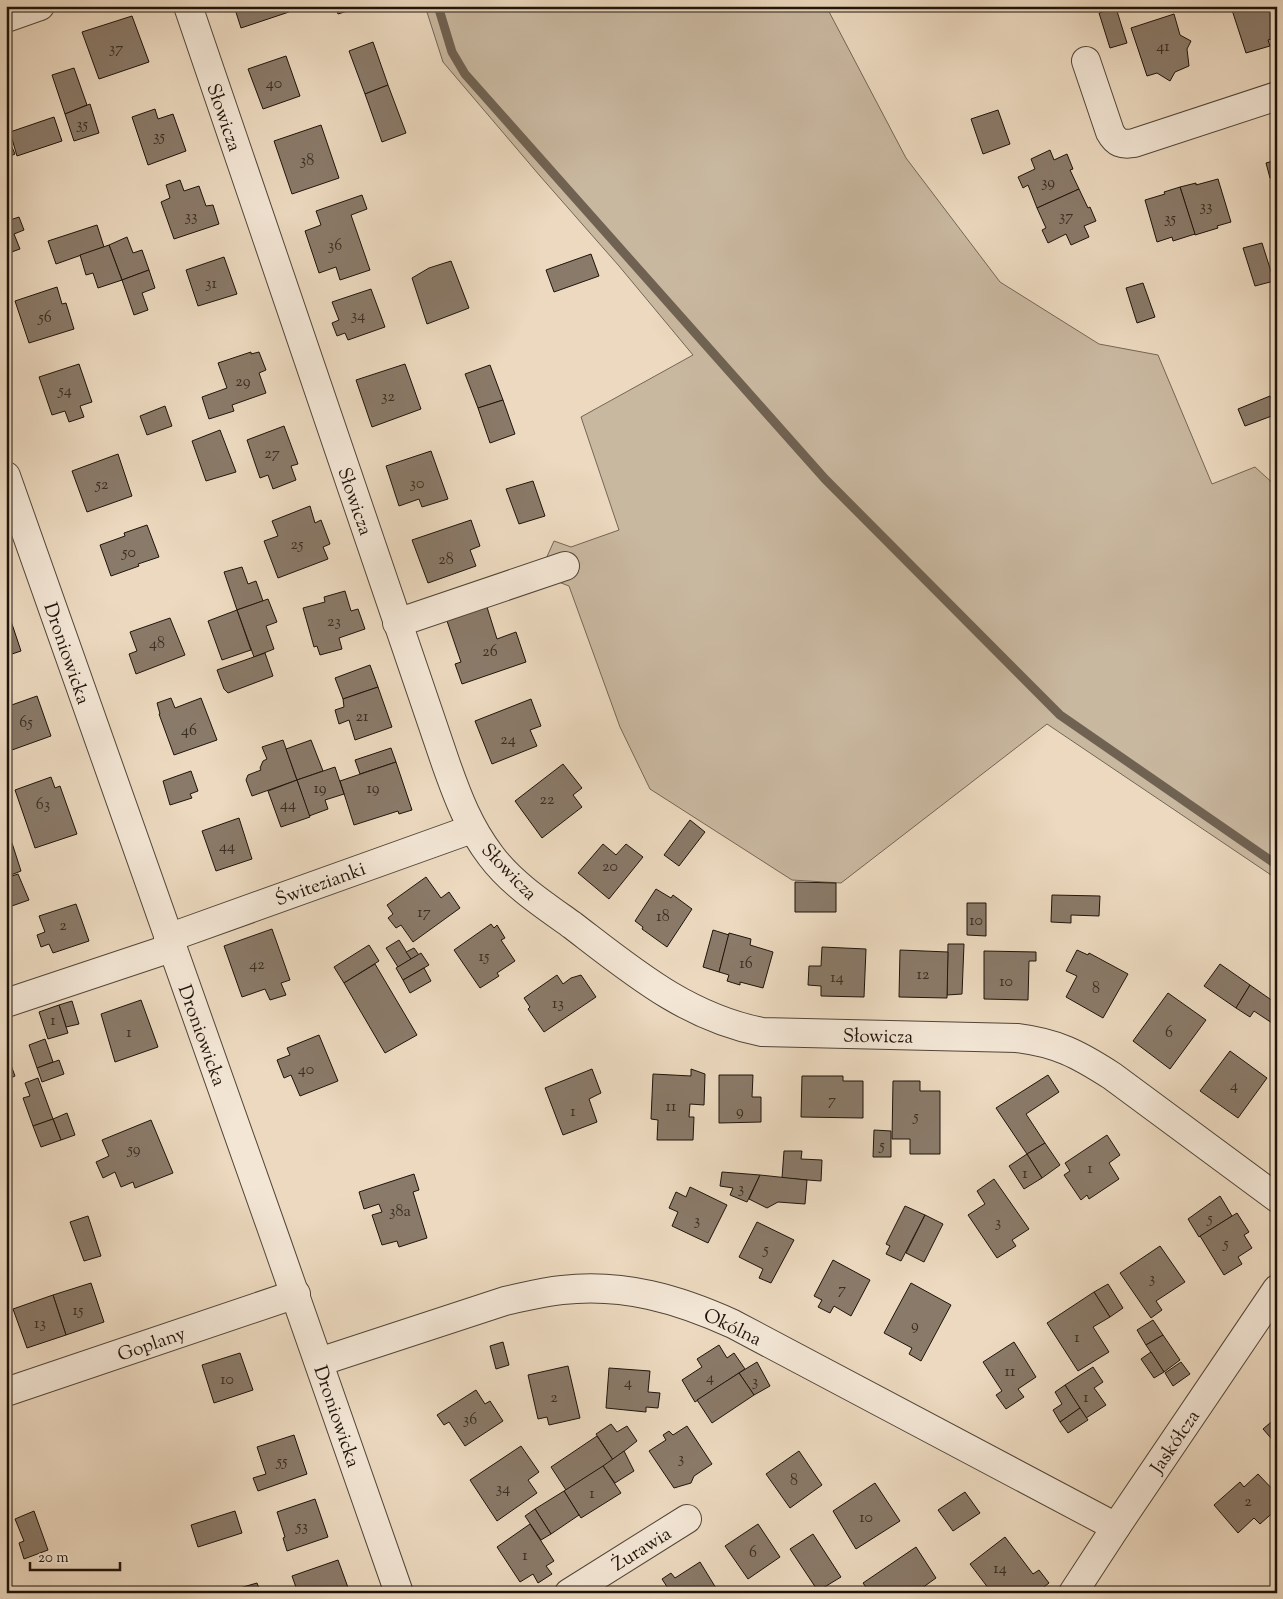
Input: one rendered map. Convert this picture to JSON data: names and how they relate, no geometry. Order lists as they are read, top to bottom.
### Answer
{
  "streets": {
    "street": [
      "Słowicza",
      "Droniowicka",
      "Świtezianki",
      "Okólna",
      "Goplany",
      "Jaskółcza",
      "Żurawia"
    ]
  },
  "crossings": [
    ["Słowicza", "Świtezianki"],
    ["Droniowicka", "Świtezianki"],
    ["Droniowicka", "Okólna"],
    ["Droniowicka", "Goplany"],
    ["Okólna", "Jaskółcza"]
  ],
  "house_numbers": [
    "41",
    "37",
    "40",
    "35",
    "35",
    "38",
    "39",
    "33",
    "33",
    "37",
    "35",
    "36",
    "31",
    "34",
    "56",
    "29",
    "54",
    "32",
    "27",
    "30",
    "52",
    "25",
    "50",
    "28",
    "23",
    "48",
    "26",
    "21",
    "65",
    "46",
    "24",
    "19",
    "19",
    "22",
    "63",
    "44",
    "44",
    "20",
    "17",
    "18",
    "10",
    "2",
    "15",
    "16",
    "42",
    "12",
    "14",
    "10",
    "8",
    "13",
    "1",
    "1",
    "6",
    "40",
    "4",
    "7",
    "11",
    "1",
    "9",
    "5",
    "5",
    "59",
    "1",
    "1",
    "3",
    "38a",
    "5",
    "3",
    "3",
    "5",
    "5",
    "3",
    "7",
    "15",
    "13",
    "9",
    "1",
    "11",
    "4",
    "10",
    "3",
    "4",
    "2",
    "1",
    "36",
    "3",
    "55",
    "8",
    "34",
    "1",
    "2",
    "10",
    "53",
    "6",
    "1",
    "14"
  ],
  "scale_bar": "20 m"
}
